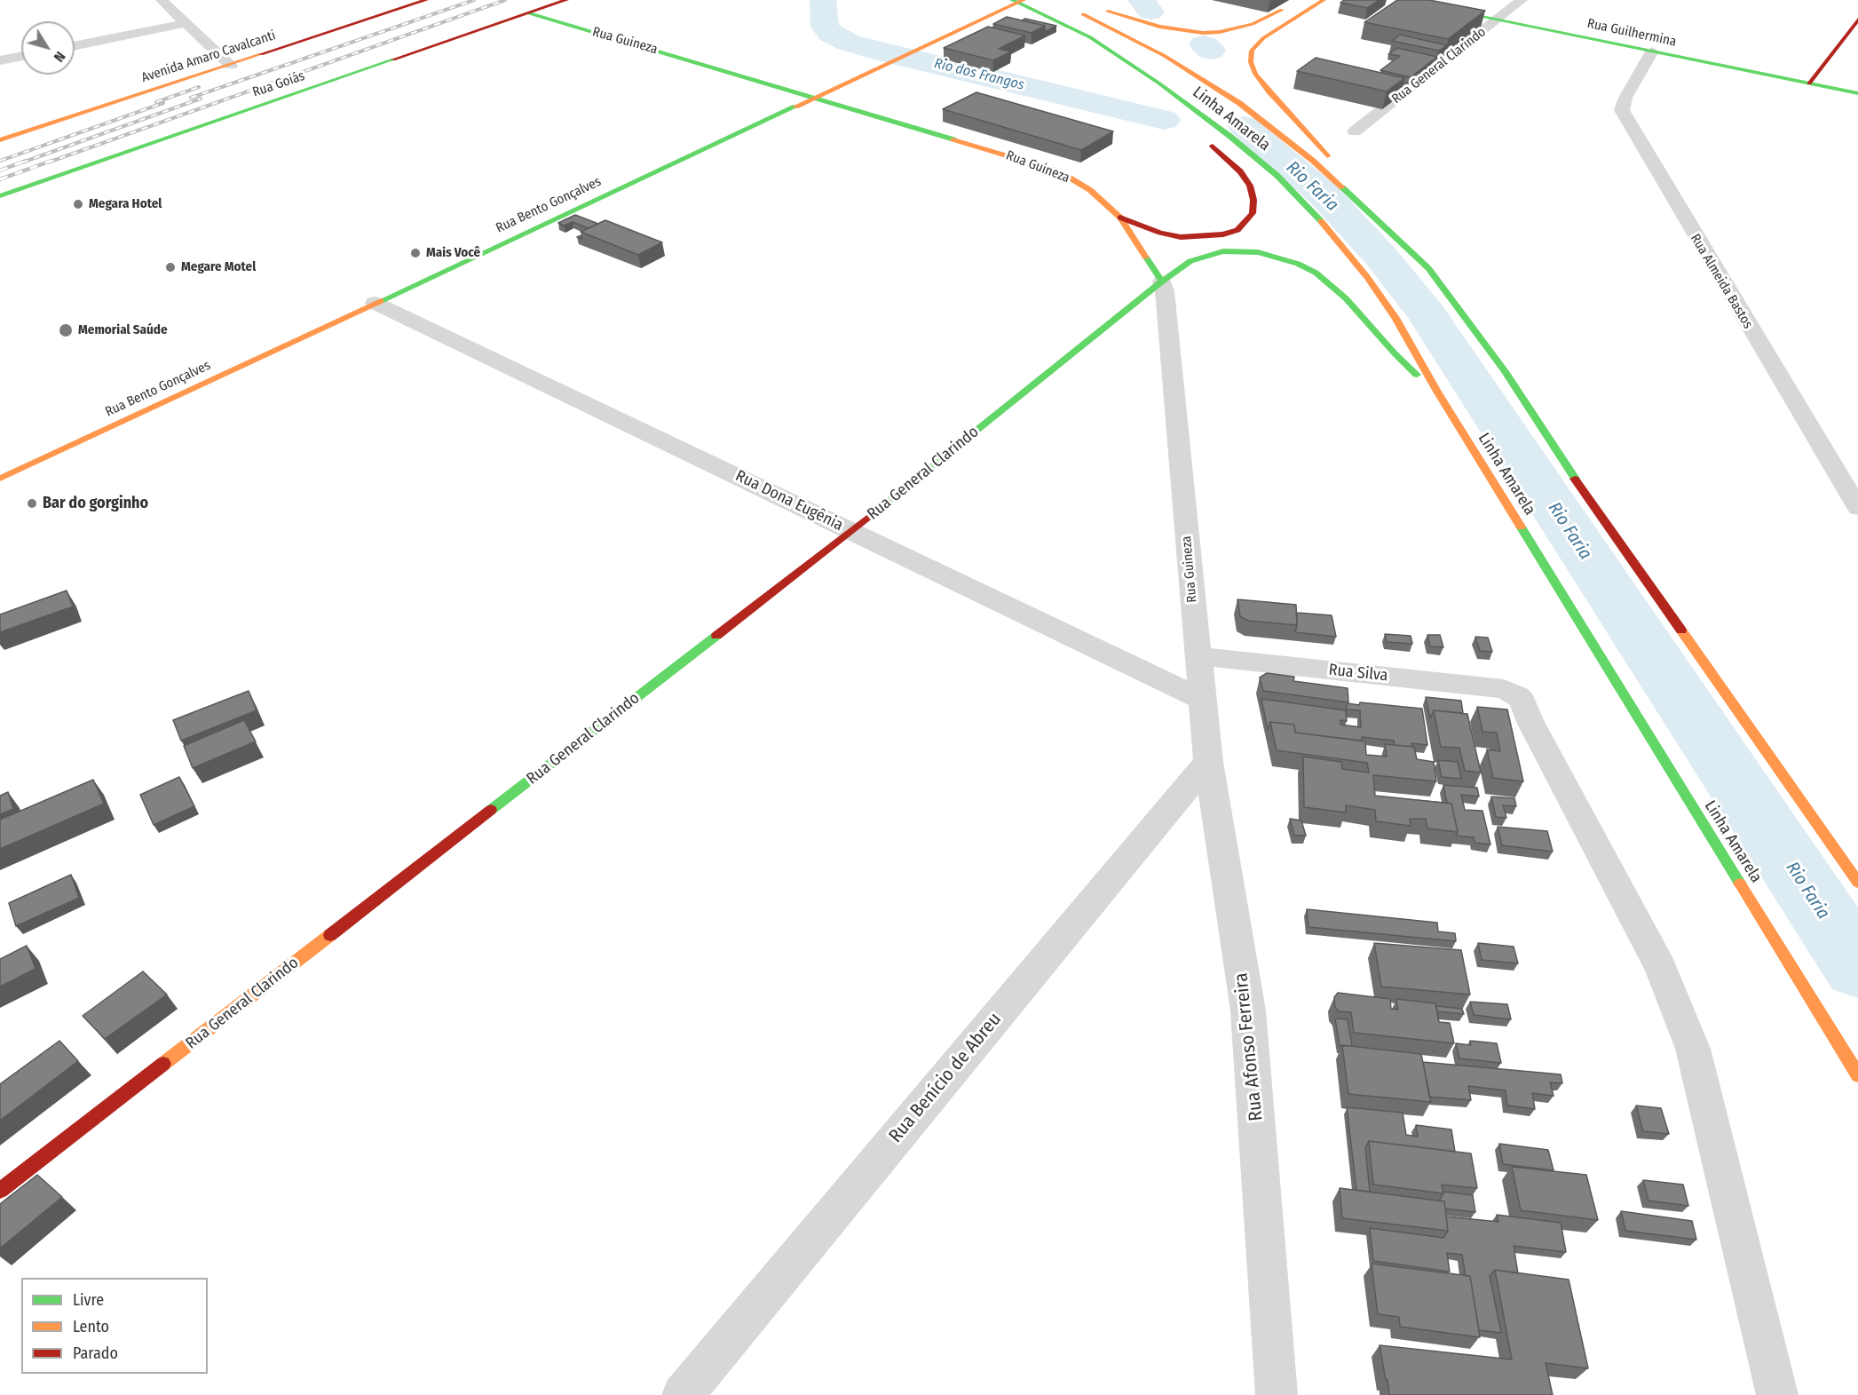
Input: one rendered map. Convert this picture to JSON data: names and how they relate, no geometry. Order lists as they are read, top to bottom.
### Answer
{
  "streets": {
    "main road": [
      "Rua Guilhermina",
      "Rua Guineza",
      "Avenida Amaro Cavalcanti",
      "Rua General Clarindo",
      "Rua Goiás",
      "Linha Amarela",
      "Rua Bento Gonçalves"
    ],
    "street": [
      "Rua Almeida Bastos",
      "Rua Dona Eugênia",
      "Rua Silva",
      "Rua Afonso Ferreira",
      "Rua Benício de Abreu"
    ]
  },
  "crossings": [
    ["Rua Guilhermina", "Rua General Clarindo"],
    ["Rua Guilhermina", "Rua Almeida Bastos"],
    ["Rua Guineza", "Rua General Clarindo"],
    ["Rua Guineza", "Rua Goiás"],
    ["Rua Guineza", "Rua Bento Gonçalves"],
    ["Rua Guineza", "Rua Dona Eugênia"],
    ["Rua Guineza", "Rua Silva"],
    ["Rua Guineza", "Rua Afonso Ferreira"],
    ["Rua General Clarindo", "Linha Amarela"],
    ["Rua General Clarindo", "Rua Dona Eugênia"],
    ["Rua Bento Gonçalves", "Rua Dona Eugênia"],
    ["Rua Dona Eugênia", "Rua Afonso Ferreira"],
    ["Rua Afonso Ferreira", "Rua Benício de Abreu"]
  ],
  "water": ["Rio dos Frangos", "Rio Faria"],
  "places": [
    "Megara Hotel",
    "Mais Você",
    "Megare Motel",
    "Memorial Saúde",
    "Bar do gorginho"
  ],
  "legend": ["Livre", "Lento", "Parado"],
  "north": "bottom right"
}
